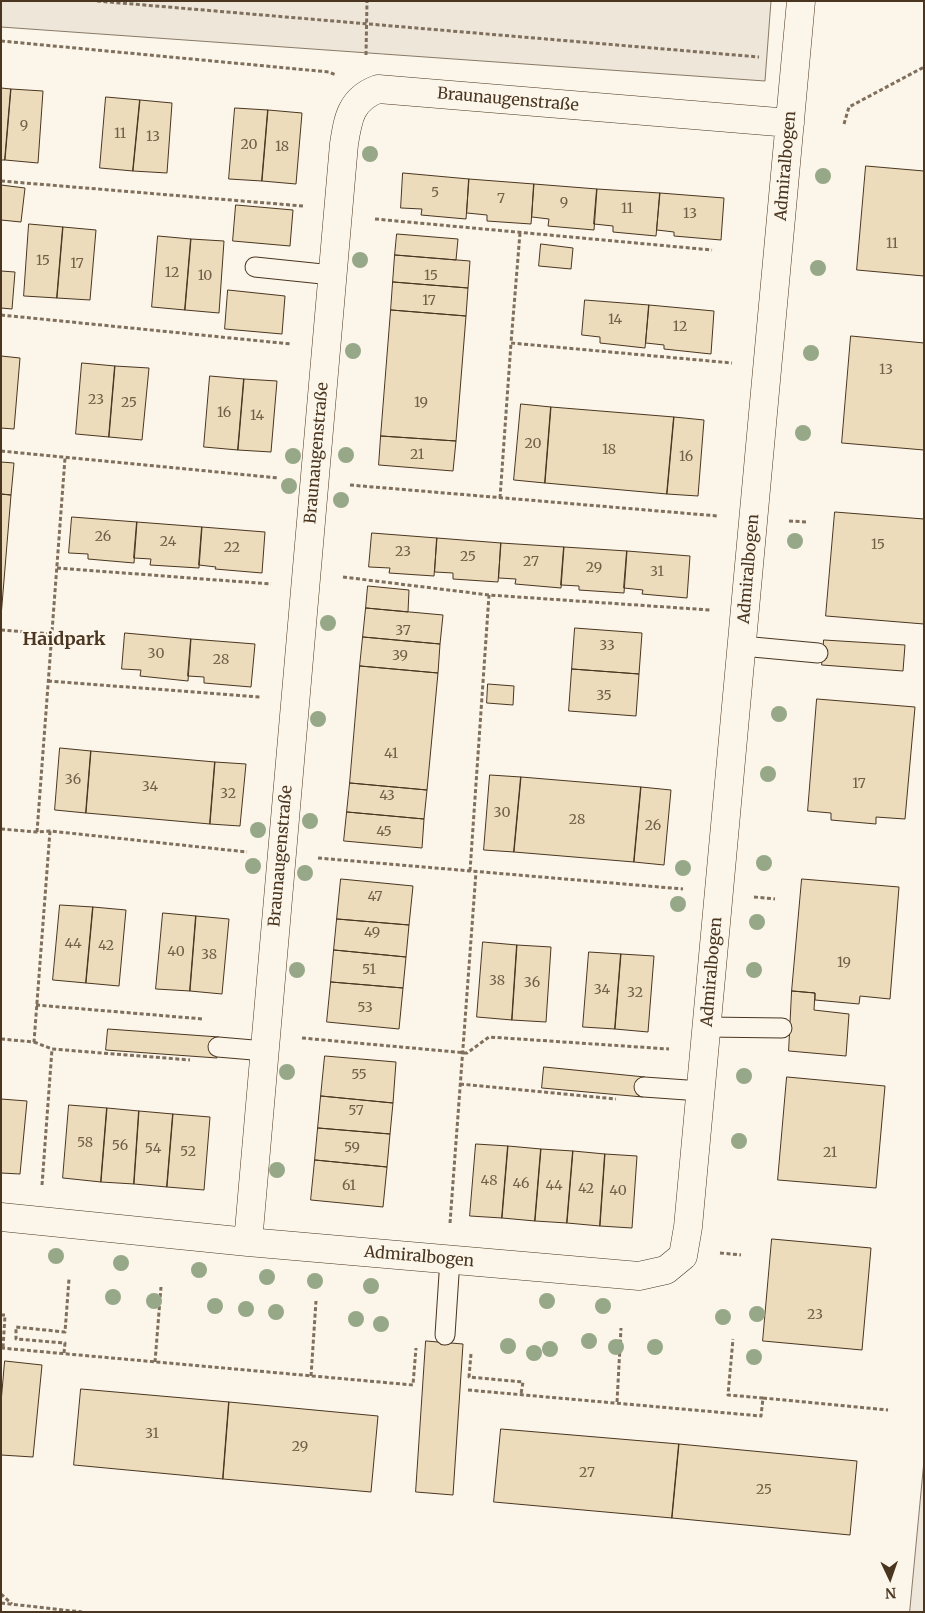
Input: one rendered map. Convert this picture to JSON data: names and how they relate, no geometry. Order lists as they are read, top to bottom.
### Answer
{
  "streets": {
    "street": ["Braunaugenstraße", "Admiralbogen"]
  },
  "crossings": [
    ["Braunaugenstraße", "Admiralbogen"]
  ],
  "districts": ["Haidpark"],
  "house_numbers": [
    "9",
    "11",
    "13",
    "20",
    "18",
    "5",
    "7",
    "9",
    "11",
    "13",
    "11",
    "15",
    "17",
    "12",
    "10",
    "15",
    "17",
    "14",
    "12",
    "13",
    "23",
    "25",
    "19",
    "16",
    "14",
    "20",
    "18",
    "21",
    "16",
    "26",
    "24",
    "15",
    "22",
    "23",
    "25",
    "27",
    "29",
    "31",
    "37",
    "33",
    "30",
    "39",
    "28",
    "35",
    "41",
    "36",
    "17",
    "34",
    "32",
    "43",
    "30",
    "28",
    "26",
    "45",
    "47",
    "49",
    "44",
    "42",
    "40",
    "38",
    "19",
    "51",
    "38",
    "36",
    "34",
    "32",
    "53",
    "55",
    "57",
    "58",
    "56",
    "59",
    "54",
    "52",
    "21",
    "48",
    "46",
    "61",
    "44",
    "42",
    "40",
    "23",
    "31",
    "29",
    "27",
    "25"
  ],
  "north": "bottom"
}
